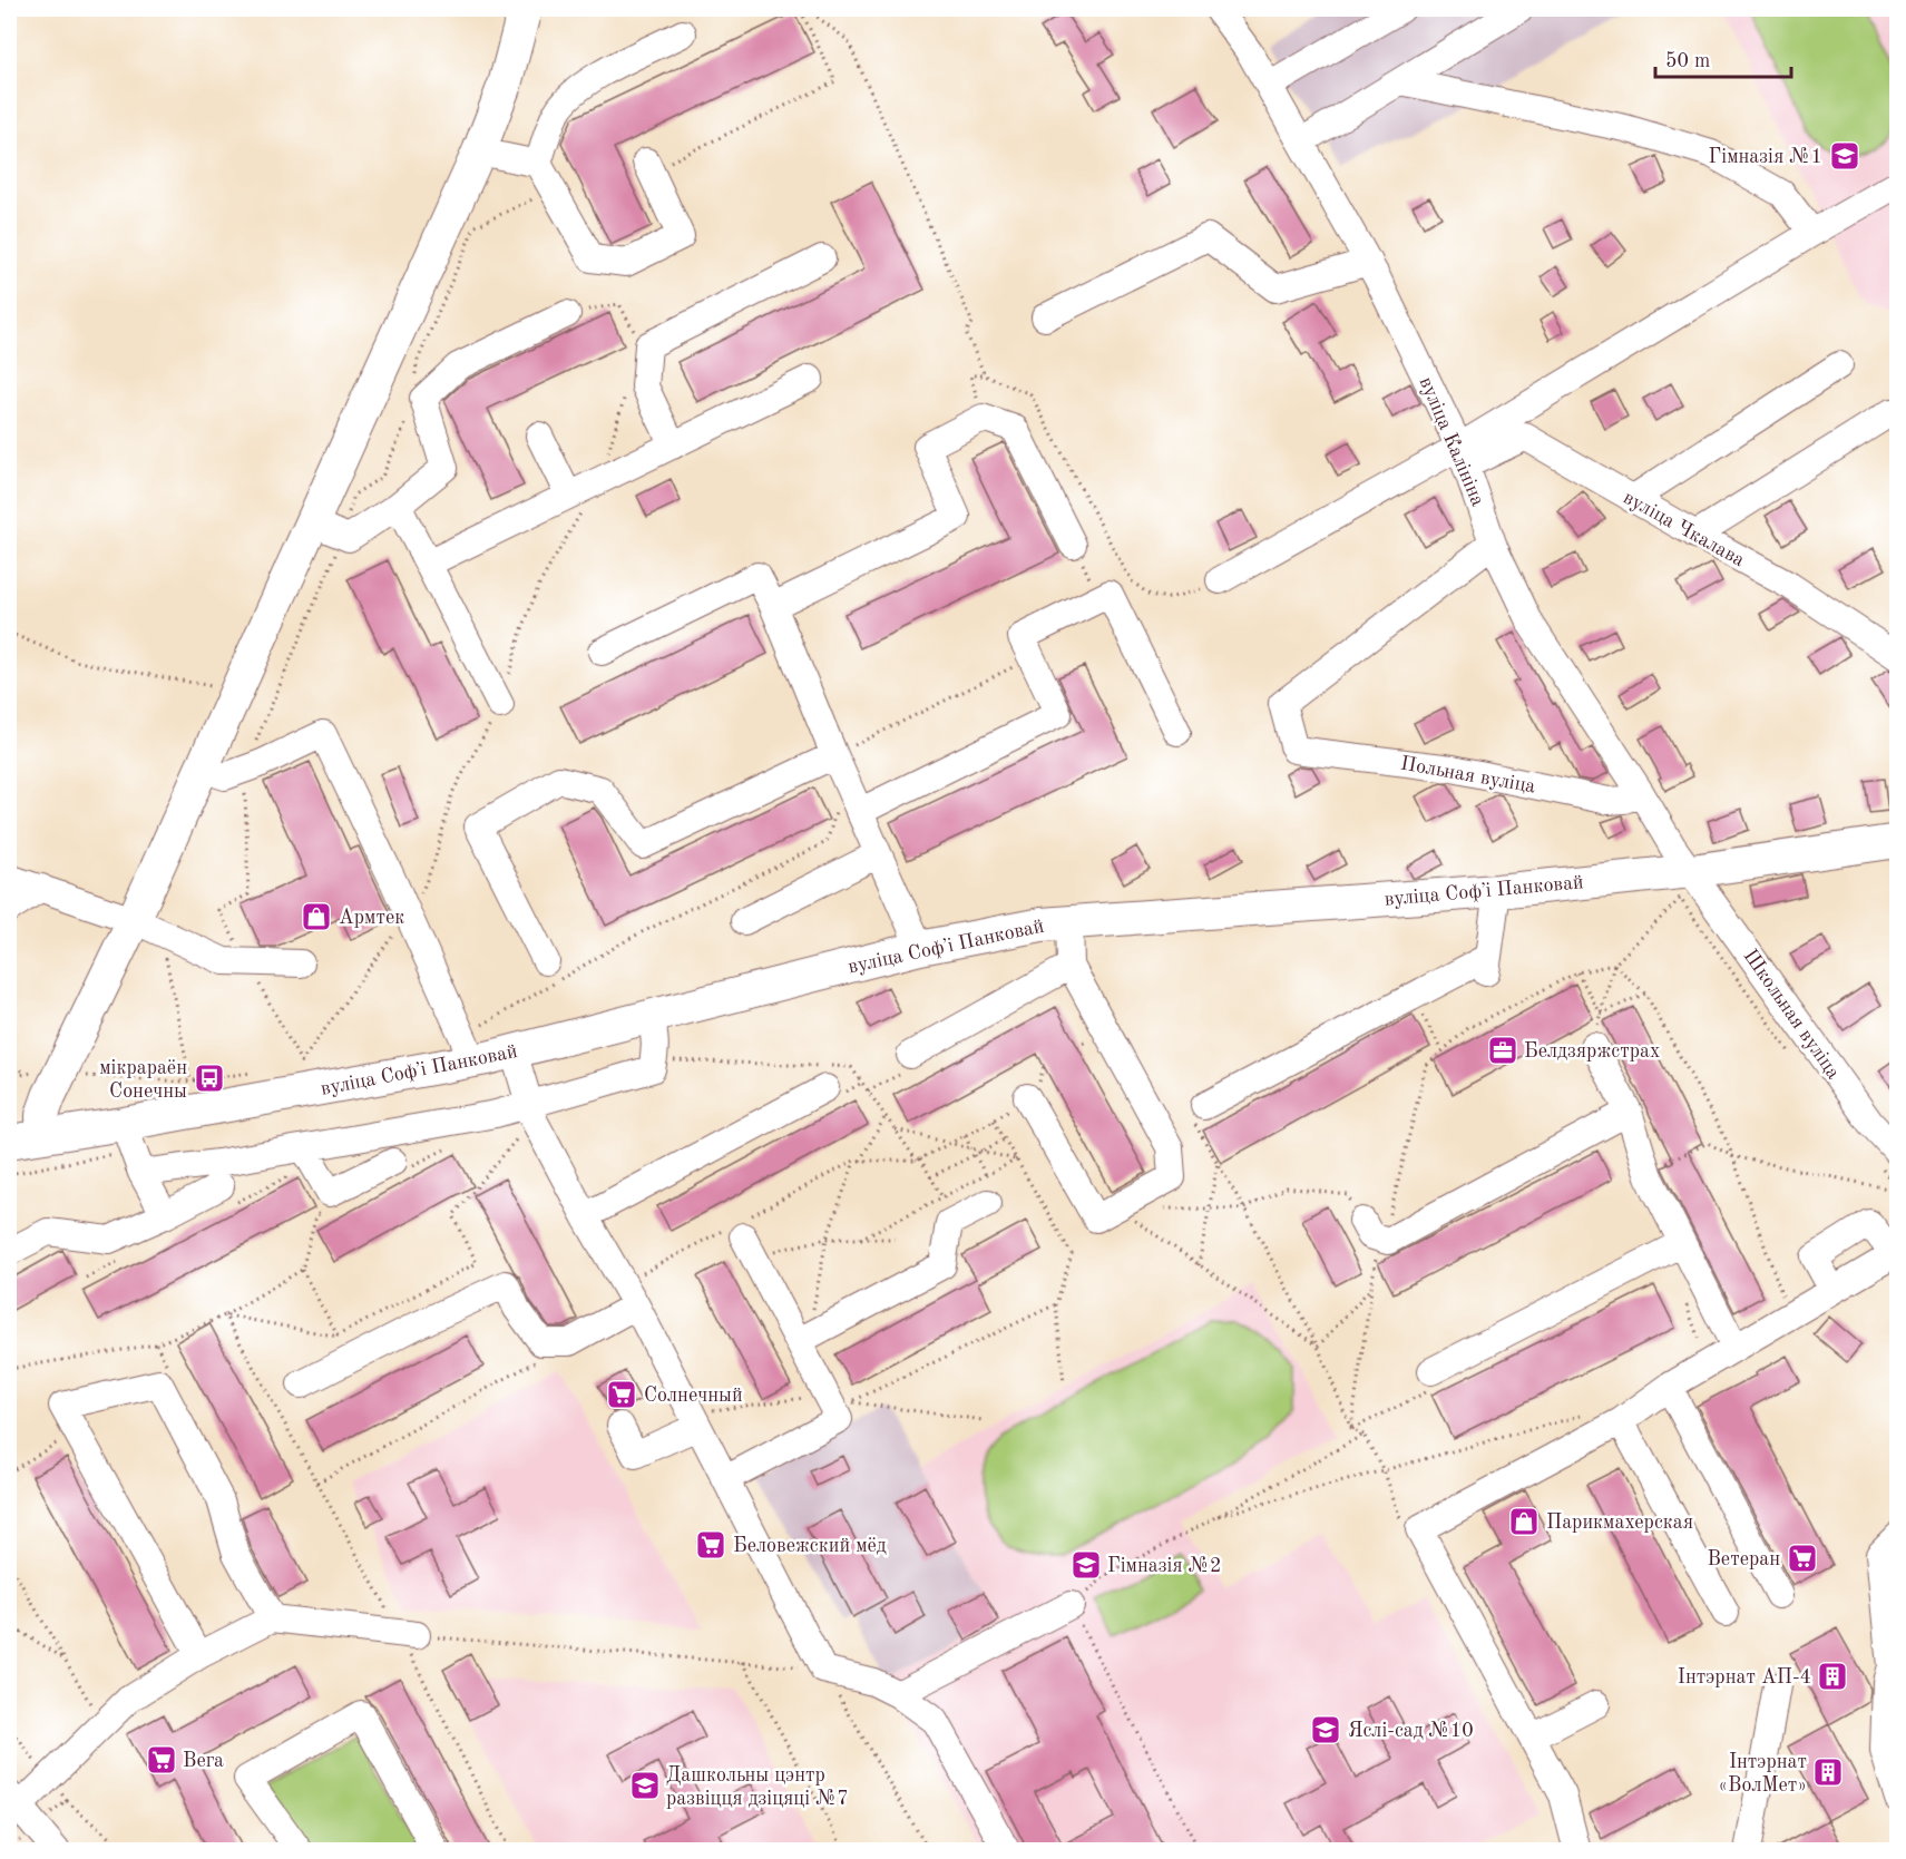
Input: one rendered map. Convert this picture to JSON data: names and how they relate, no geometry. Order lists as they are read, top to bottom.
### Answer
{
  "streets": {
    "main road": ["вуліца Софʼі Панковай"],
    "street": [
      "вуліца Калініна",
      "вуліца Чкалава",
      "Польная вуліца",
      "Школьная вуліца"
    ]
  },
  "crossings": [
    ["вуліца Калініна", "вуліца Чкалава"],
    ["вуліца Калініна", "Польная вуліца"],
    ["вуліца Калініна", "вуліца Софʼі Панковай"],
    ["вуліца Калініна", "Школьная вуліца"],
    ["вуліца Софʼі Панковай", "Школьная вуліца"]
  ],
  "places": {
    "school or university": [
      "Гімназія №1",
      "Гімназія №2",
      "Яслі-сад №10",
      "Дашкольны цэнтр развіцця дзіцяці №7"
    ],
    "shop": ["Армтек", "Парикмахерская"],
    "office": ["Белдзяржстрах"],
    "bus stop": ["мікрараён Сонечны"],
    "supermarket": [
      "Солнечный",
      "Беловежский мёд",
      "Ветеран",
      "Вега"
    ],
    "building": ["Інтэрнат АП-4", "Інтэрнат «ВолМет»"]
  },
  "scale_bar": "50 m"
}
